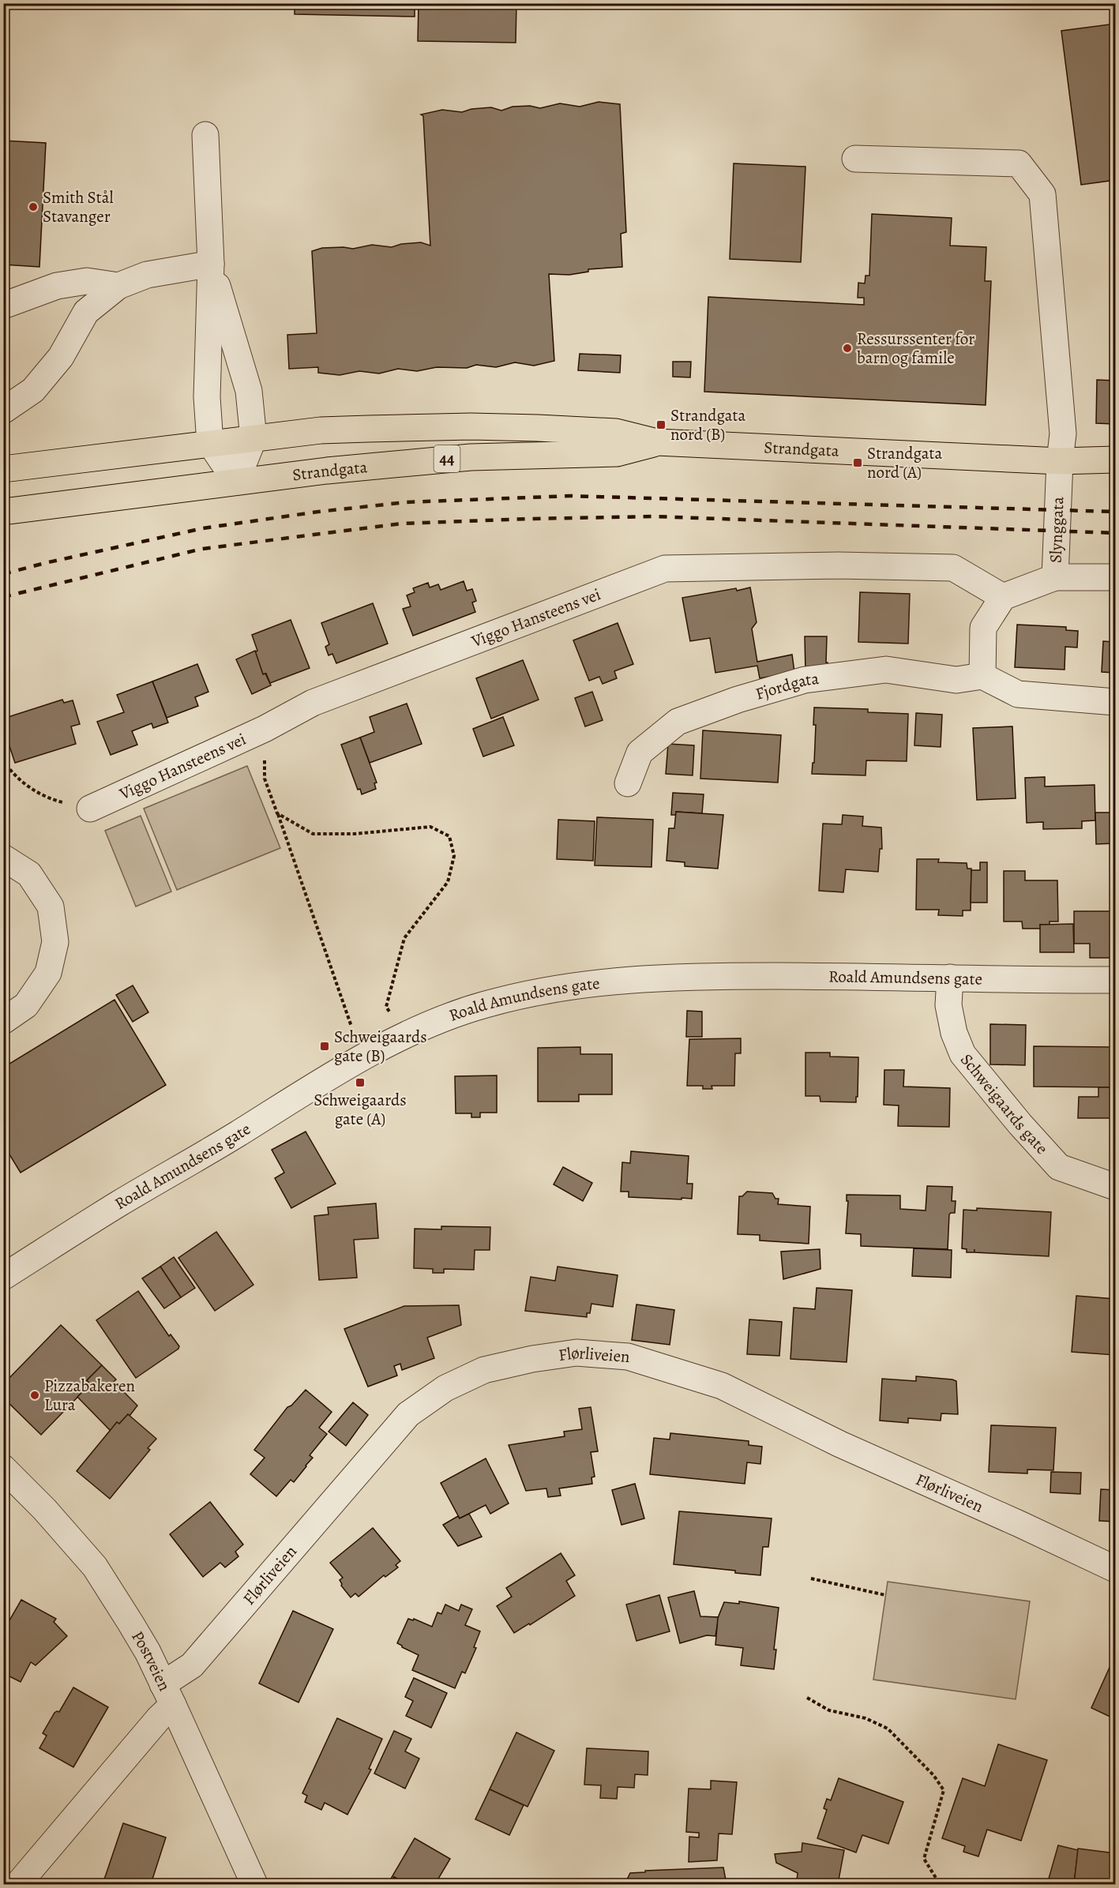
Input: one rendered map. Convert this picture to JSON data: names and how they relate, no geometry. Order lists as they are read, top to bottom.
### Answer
{
  "streets": {
    "main road": ["Strandgata", "44"],
    "street": [
      "Slynggata",
      "Viggo Hansteens vei",
      "Fjordgata",
      "Roald Amundsens gate",
      "Schweigaards gate",
      "Flørliveien",
      "Postveien"
    ]
  },
  "crossings": [
    ["Strandgata", "Slynggata"],
    ["Slynggata", "Viggo Hansteens vei"],
    ["Roald Amundsens gate", "Schweigaards gate"],
    ["Flørliveien", "Postveien"]
  ],
  "places": {
    "other": ["Smith Stål Stavanger", "Ressurssenter for barn og famile", "Pizzabakeren Lura"],
    "transit": [
      "Strandgata nord (B)",
      "Strandgata nord (A)",
      "Schweigaards gate (B)",
      "Schweigaards gate (A)"
    ]
  }
}
